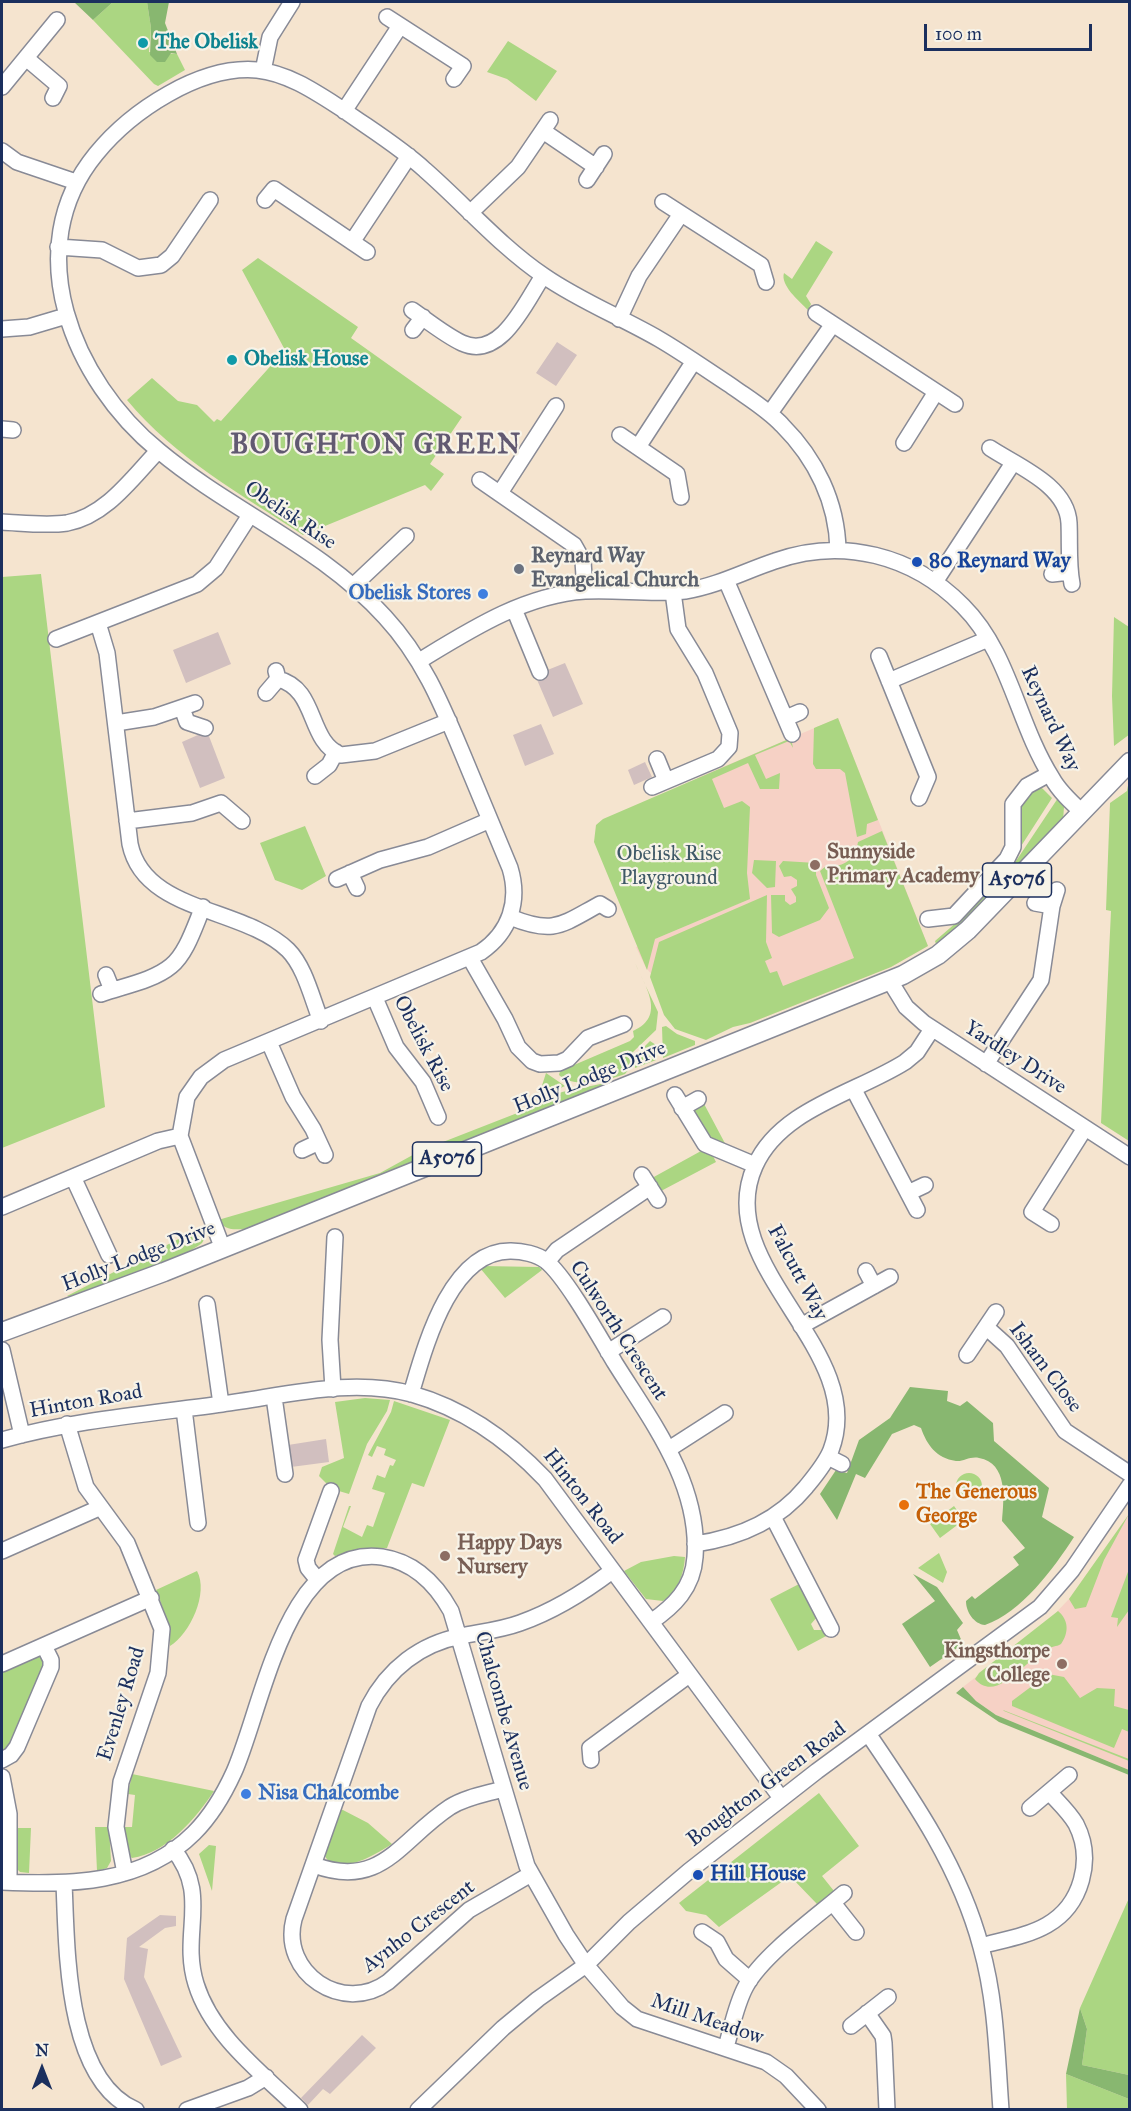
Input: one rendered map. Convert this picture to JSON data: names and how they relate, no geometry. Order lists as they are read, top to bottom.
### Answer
{
  "streets": {
    "main road": ["A5076", "Holly Lodge Drive"],
    "street": [
      "Obelisk Rise",
      "Reynard Way",
      "Yardley Drive",
      "Falcutt Way",
      "Culworth Crescent",
      "Isham Close",
      "Hinton Road",
      "Evenley Road",
      "Chalcombe Avenue",
      "Boughton Green Road",
      "Aynho Crescent",
      "Mill Meadow"
    ]
  },
  "crossings": [
    ["Obelisk Rise", "Reynard Way"],
    ["Reynard Way", "Holly Lodge Drive"],
    ["Yardley Drive", "Holly Lodge Drive"],
    ["Yardley Drive", "Falcutt Way"],
    ["Falcutt Way", "Culworth Crescent"],
    ["Culworth Crescent", "Hinton Road"],
    ["Hinton Road", "Evenley Road"],
    ["Hinton Road", "Boughton Green Road"],
    ["Hinton Road", "Aynho Crescent"],
    ["Evenley Road", "Chalcombe Avenue"],
    ["Chalcombe Avenue", "Boughton Green Road"],
    ["Chalcombe Avenue", "Aynho Crescent"],
    ["Chalcombe Avenue", "Mill Meadow"],
    ["Boughton Green Road", "Mill Meadow"]
  ],
  "districts": ["BOUGHTON GREEN"],
  "parks": ["Obelisk Rise Playground"],
  "places": [
    "The Obelisk",
    "Obelisk House",
    "80 Reynard Way",
    "Reynard Way Evangelical Church",
    "Obelisk Stores",
    "Sunnyside Primary Academy",
    "The Generous George",
    "Happy Days Nursery",
    "Kingsthorpe College",
    "Nisa Chalcombe",
    "Hill House"
  ],
  "scale_bar": "100 m",
  "north": "top"
}
